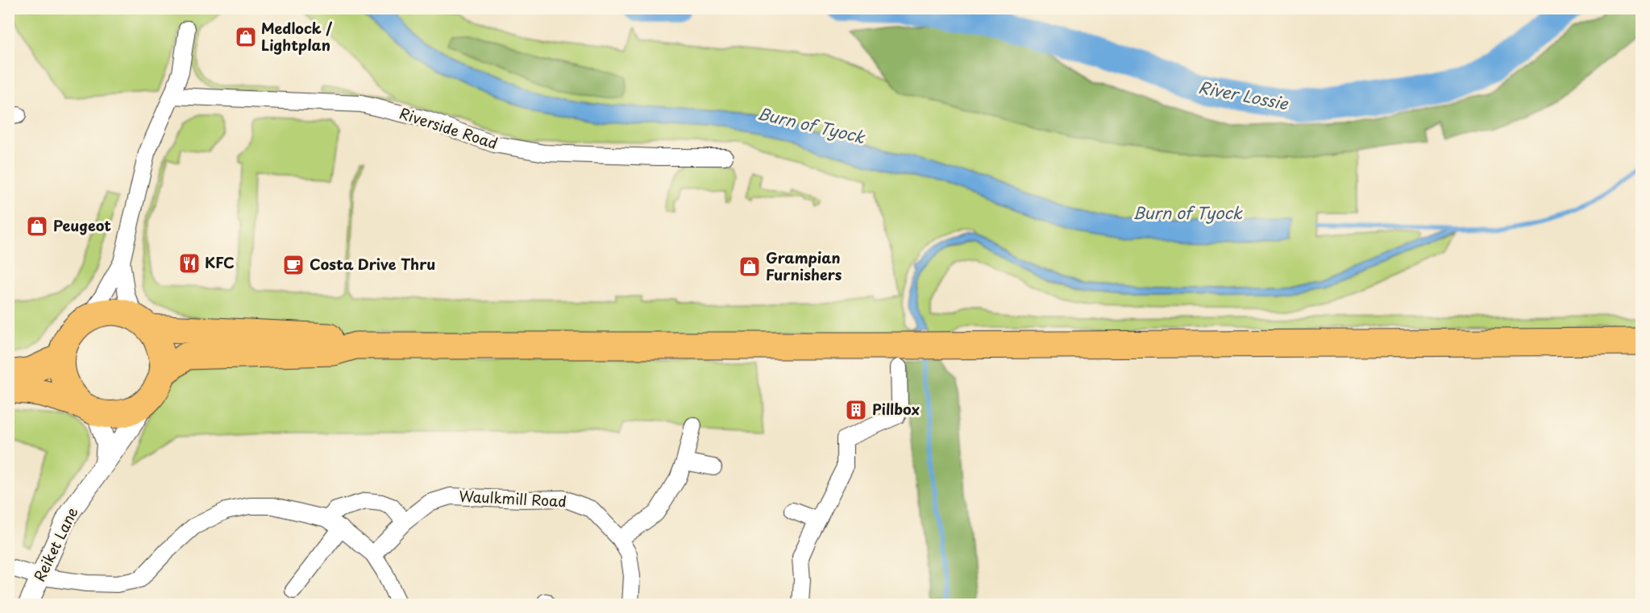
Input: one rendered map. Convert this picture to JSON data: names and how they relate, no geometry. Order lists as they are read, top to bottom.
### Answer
{
  "streets": {
    "street": ["Riverside Road", "Waulkmill Road", "Reiket Lane"]
  },
  "water": ["River Lossie", "Burn of Tyock"],
  "places": {
    "shop": ["Medlock / Lightplan", "Peugeot", "Grampian Furnishers"],
    "restaurant": ["KFC"],
    "cafe": ["Costa Drive Thru"],
    "building": ["Pillbox"]
  }
}
